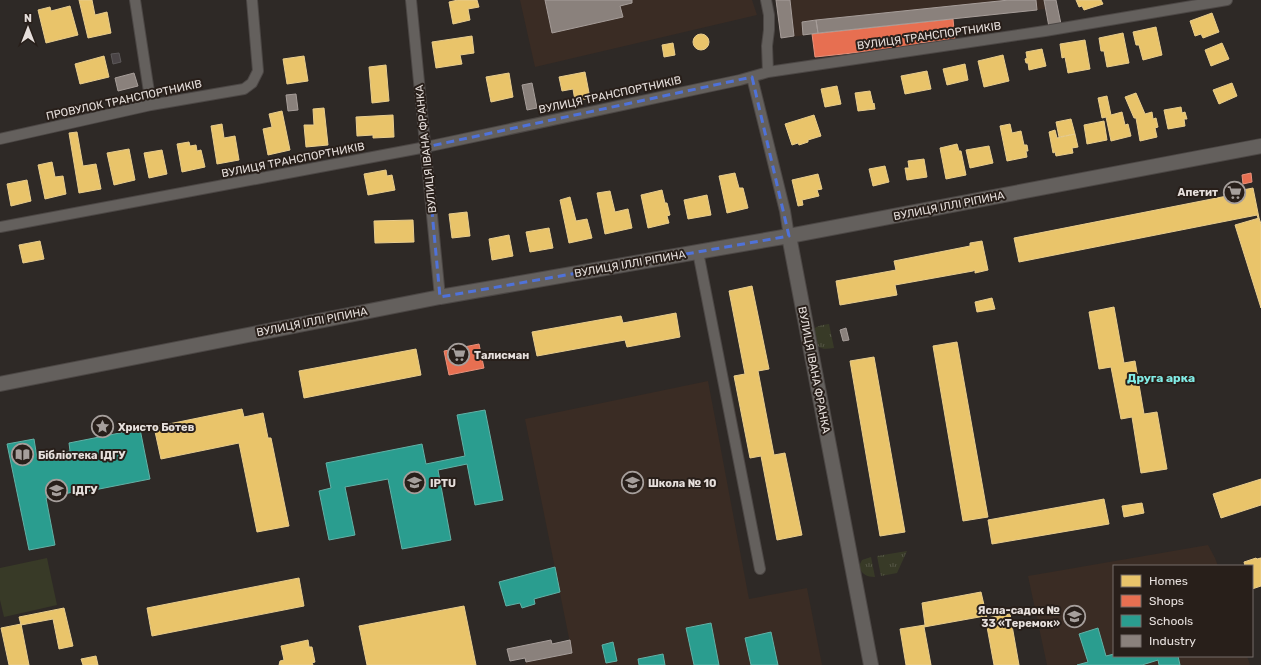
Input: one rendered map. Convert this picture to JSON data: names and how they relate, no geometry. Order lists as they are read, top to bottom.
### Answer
{
  "streets": {
    "main road": ["ВУЛИЦЯ ІВАНА ФРАНКА", "ВУЛИЦЯ ІЛЛІ РІПИНА"],
    "street": ["ВУЛИЦЯ ТРАНСПОРТНИКІВ", "ПРОВУЛОК ТРАНСПОРТНИКІВ"]
  },
  "crossings": [
    ["ВУЛИЦЯ ТРАНСПОРТНИКІВ", "ВУЛИЦЯ ІВАНА ФРАНКА"],
    ["ВУЛИЦЯ ІВАНА ФРАНКА", "ВУЛИЦЯ ІЛЛІ РІПИНА"]
  ],
  "districts": ["Друга арка"],
  "places": {
    "supermarket": ["Апетит", "Талисман"],
    "place": ["Христо Ботев"],
    "library": ["Бібліотека ІДГУ"],
    "school or university": [
      "IPTU",
      "Школа № 10",
      "ІДГУ",
      "Ясла-садок № 33 «Теремок»"
    ]
  },
  "legend": [
    "Homes",
    "Shops",
    "Schools",
    "Industry"
  ],
  "north": "top"
}
